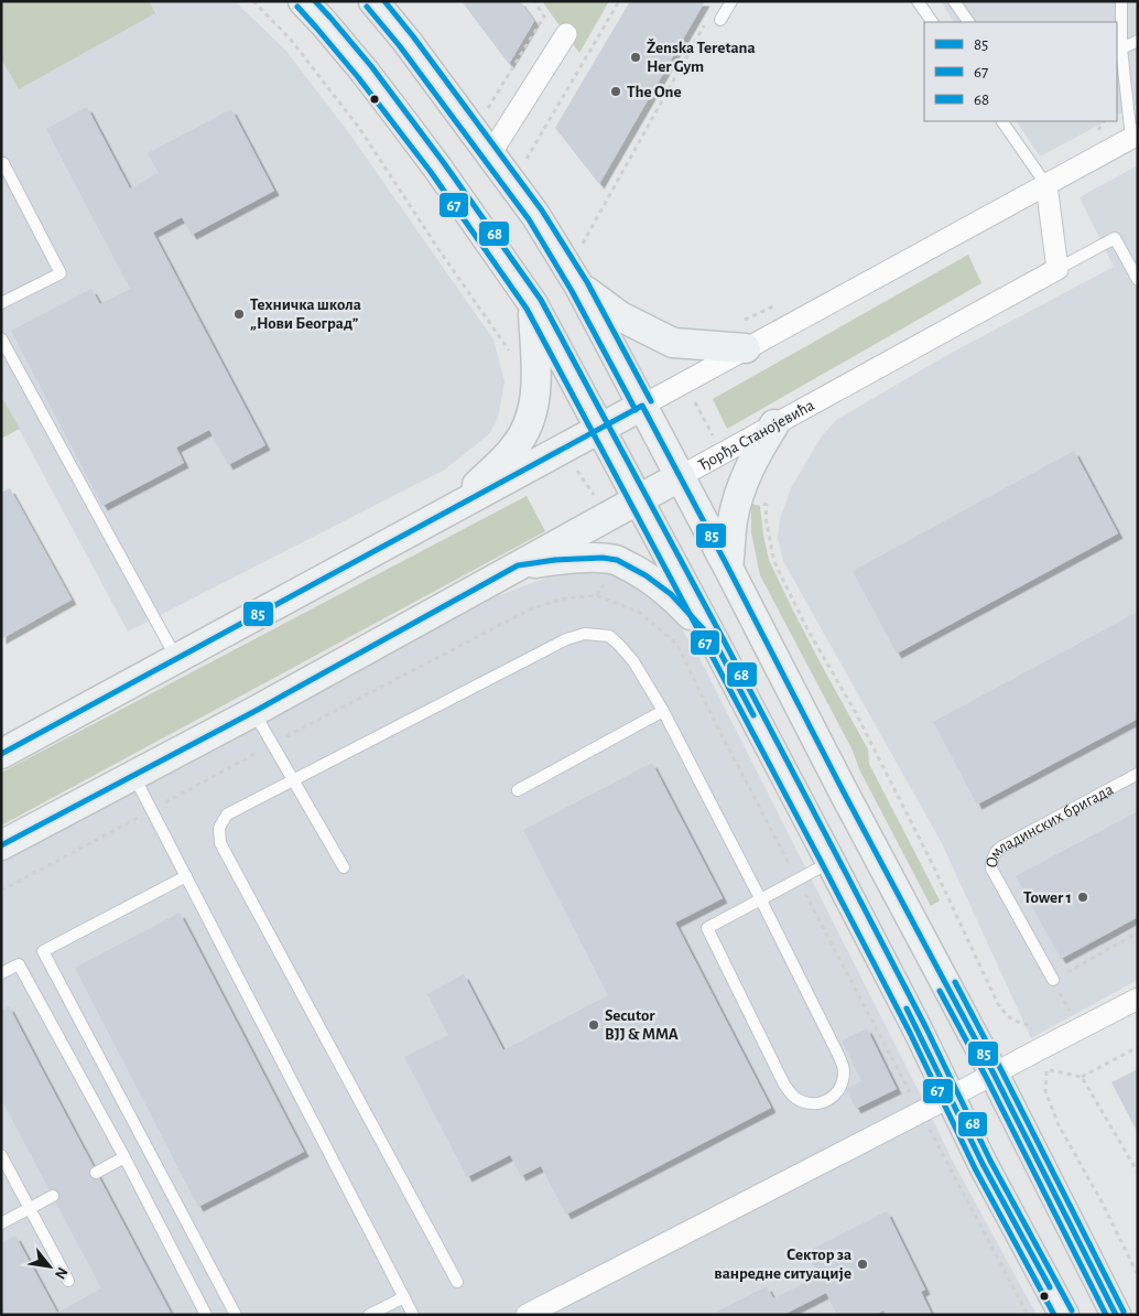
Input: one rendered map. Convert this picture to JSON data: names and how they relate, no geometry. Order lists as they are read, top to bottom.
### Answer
{
  "streets": {
    "main road": ["Ђорђа Станојевића"],
    "lane": ["Омладинских бригада"]
  },
  "places": [
    "Ženska Teretana Her Gym",
    "The One",
    "Техничка школа „Нови Београд”",
    "Tower 1",
    "Secutor BJJ & MMA",
    "Сектор за ванредне ситуације"
  ],
  "lines": ["transit line 68", "transit line 67", "transit line 85"],
  "legend": ["85", "67", "68"],
  "north": "bottom right"
}
